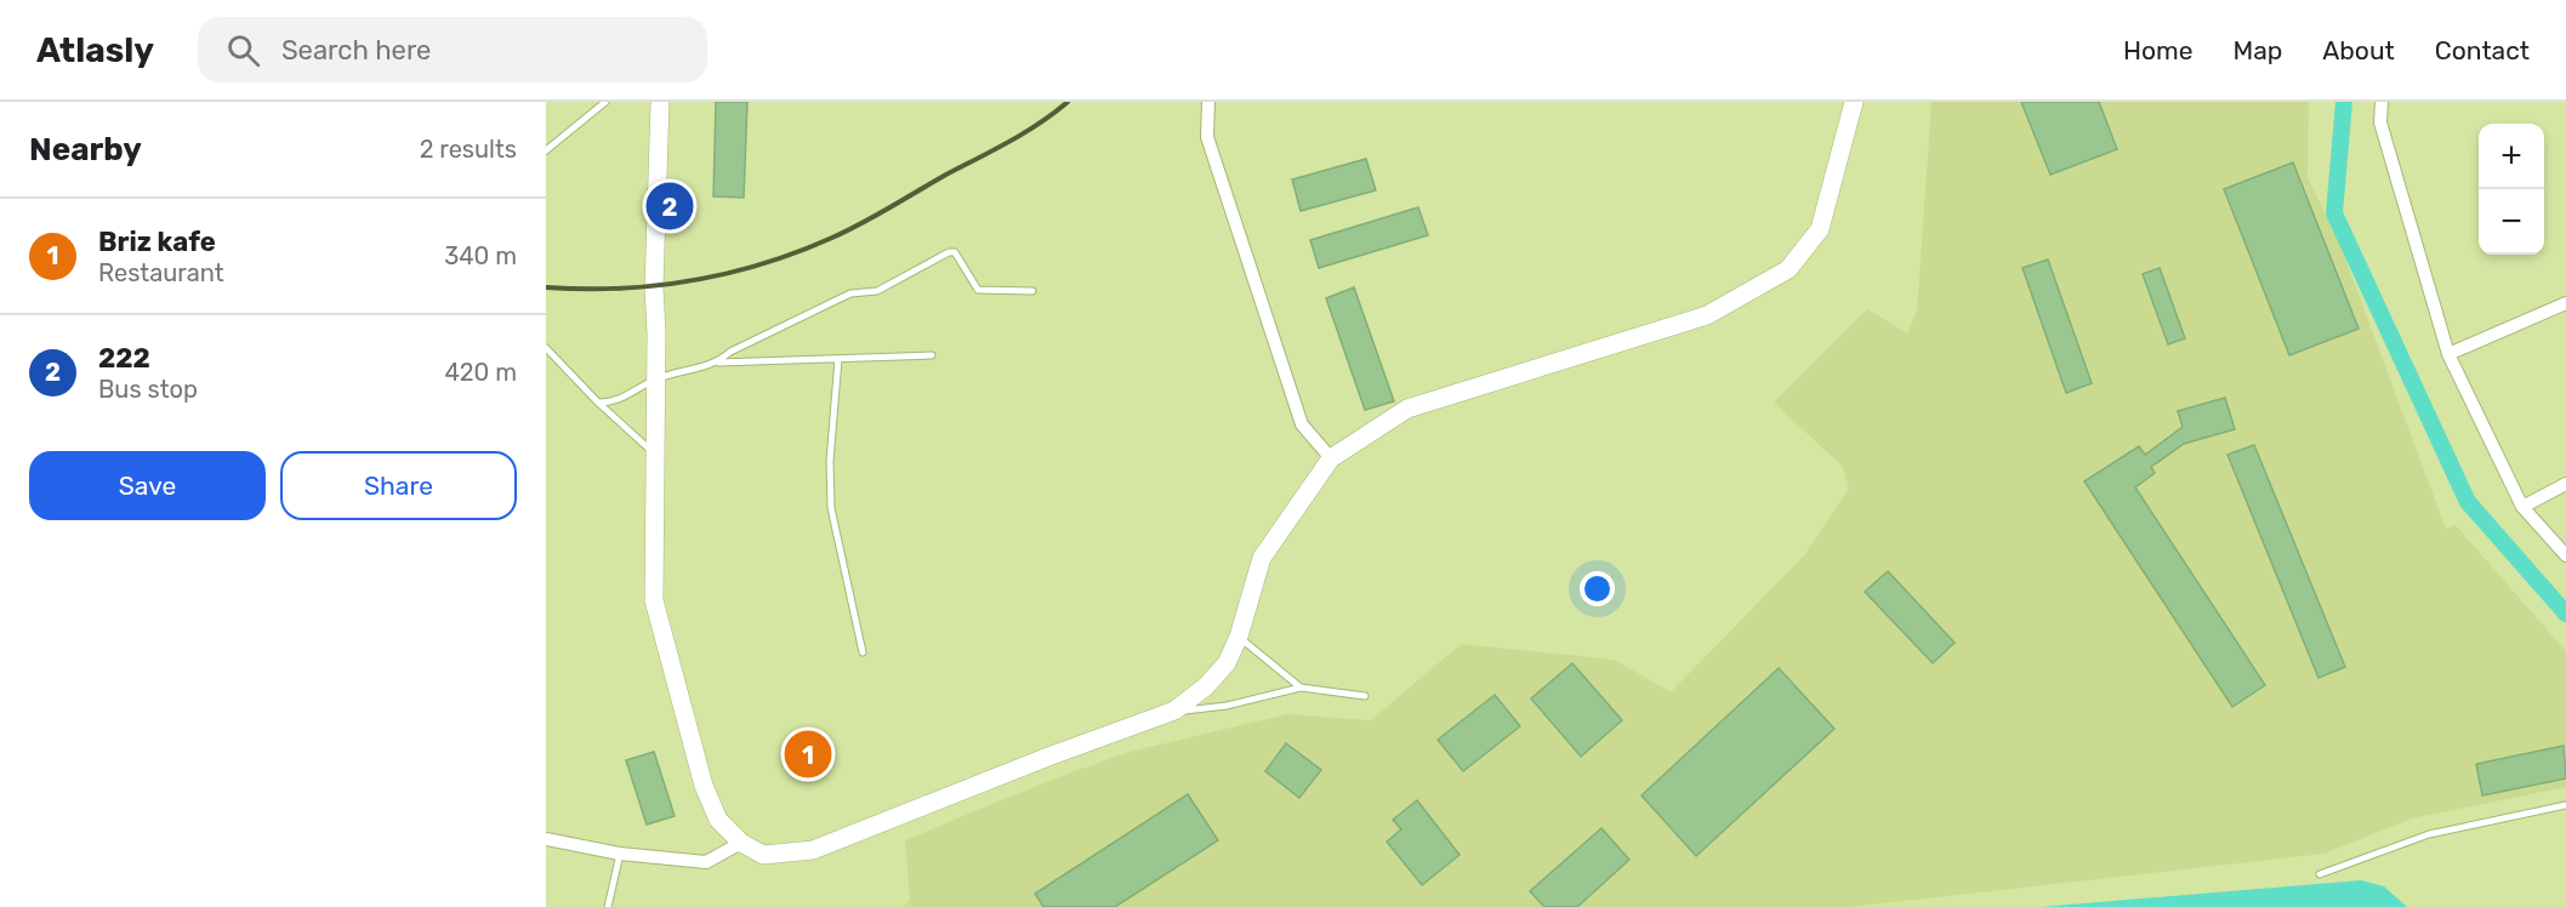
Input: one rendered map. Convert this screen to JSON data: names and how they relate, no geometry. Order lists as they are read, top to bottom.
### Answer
{
  "page": {
    "header": "Atlasly",
    "search": "Search here",
    "nav": [
      "Home",
      "Map",
      "About",
      "Contact"
    ],
    "heading": ["Nearby", "2 results"],
    "map_buttons": ["+", "−"],
    "pins": ["2", "1"],
    "list": [
      {
        "mark": "1",
        "name": "Briz kafe",
        "note": "Restaurant",
        "value": "340 m"
      },
      {
        "mark": "2",
        "name": "222",
        "note": "Bus stop",
        "value": "420 m"
      }
    ],
    "buttons": ["Save", "Share"]
  }
}
